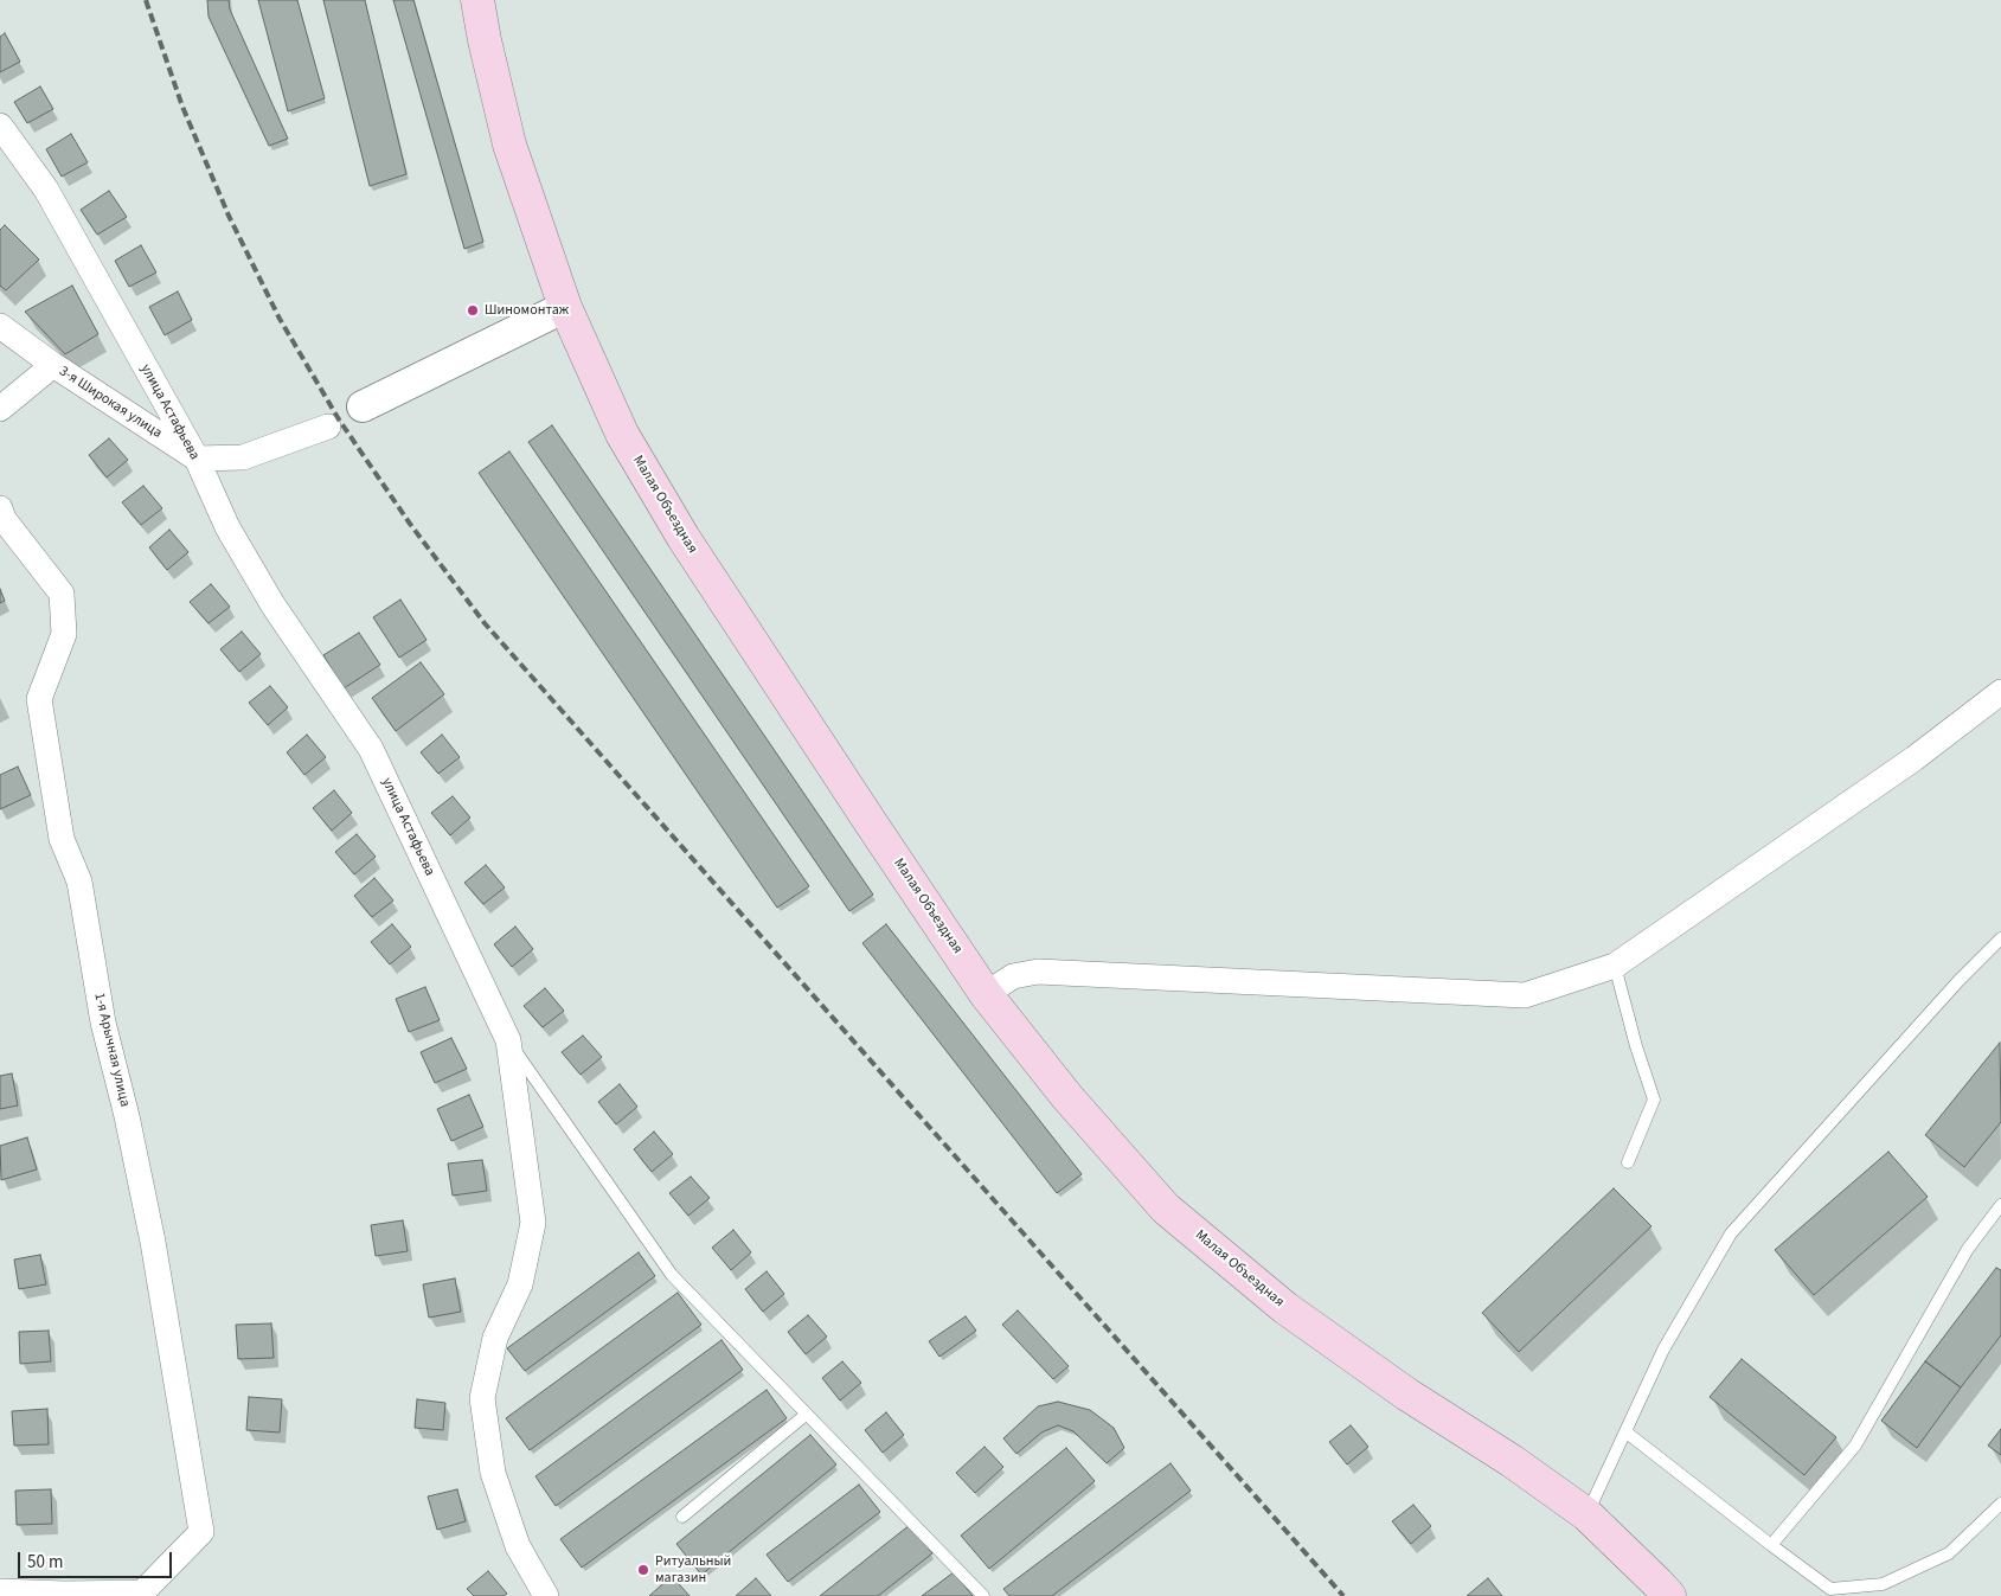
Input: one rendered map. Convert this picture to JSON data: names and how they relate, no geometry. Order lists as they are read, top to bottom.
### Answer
{
  "streets": {
    "main road": ["Малая Объездная"],
    "street": ["3-я Широкая улица", "улица Астафьева", "1-я Арычная улица"]
  },
  "crossings": [
    ["3-я Широкая улица", "улица Астафьева"]
  ],
  "places": ["Шиномонтаж", "Ритуальный магазин"],
  "scale_bar": "50 m"
}
